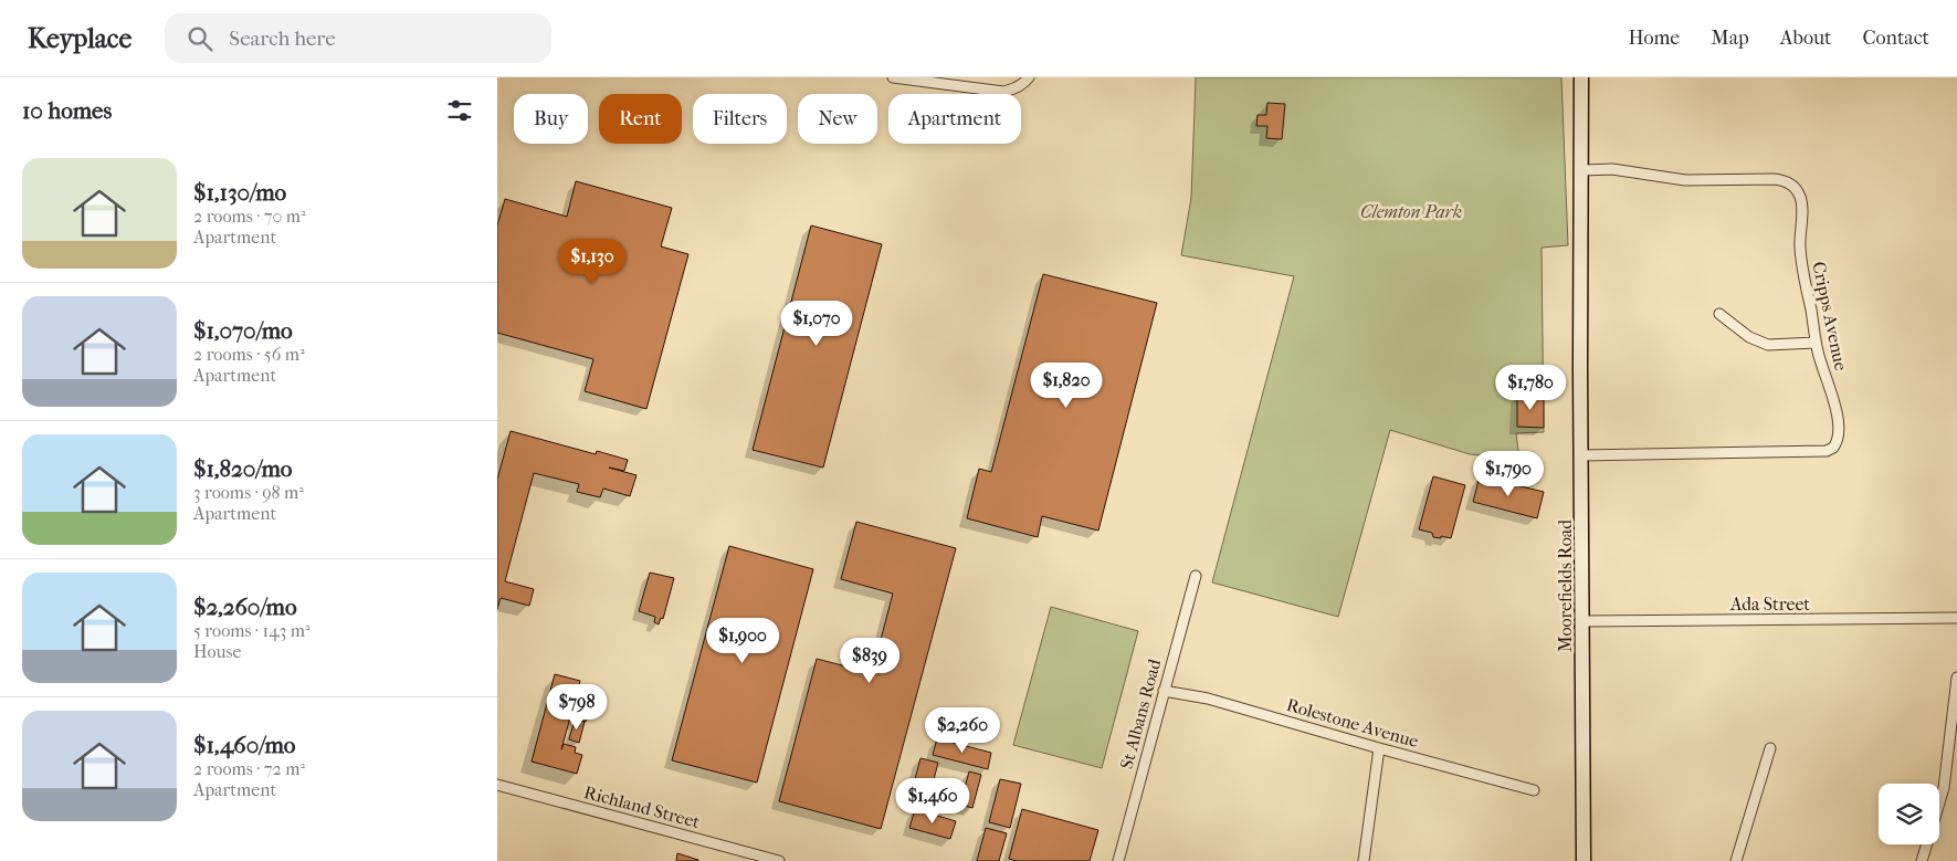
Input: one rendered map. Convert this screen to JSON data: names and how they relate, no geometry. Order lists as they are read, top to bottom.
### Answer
{
  "streets": {
    "main road": ["Moorefields Road"],
    "street": [
      "Cripps Avenue",
      "Ada Street",
      "St Albans Road",
      "Rolestone Avenue",
      "Richland Street"
    ]
  },
  "crossings": [
    ["Cripps Avenue", "Moorefields Road"],
    ["Moorefields Road", "Ada Street"],
    ["St Albans Road", "Rolestone Avenue"]
  ],
  "parks": ["Clemton Park"],
  "page": {
    "header": "Keyplace",
    "search": "Search here",
    "nav": [
      "Home",
      "Map",
      "About",
      "Contact"
    ],
    "heading": "10 homes",
    "chip": [
      "Buy",
      "Rent",
      "Filters",
      "New",
      "Apartment"
    ],
    "list": [
      {
        "name": "$1,130/mo",
        "note": "2 rooms · 70 m² · Apartment"
      },
      {
        "name": "$1,070/mo",
        "note": "2 rooms · 56 m² · Apartment"
      },
      {
        "name": "$1,820/mo",
        "note": "3 rooms · 98 m² · Apartment"
      },
      {
        "name": "$2,260/mo",
        "note": "5 rooms · 143 m² · House"
      },
      {
        "name": "$1,460/mo",
        "note": "2 rooms · 72 m² · Apartment"
      }
    ],
    "price": [
      "$1,130",
      "$1,070",
      "$1,820",
      "$1,780",
      "$1,790",
      "$1,900",
      "$839",
      "$798",
      "$2,260",
      "$1,460"
    ]
  }
}
